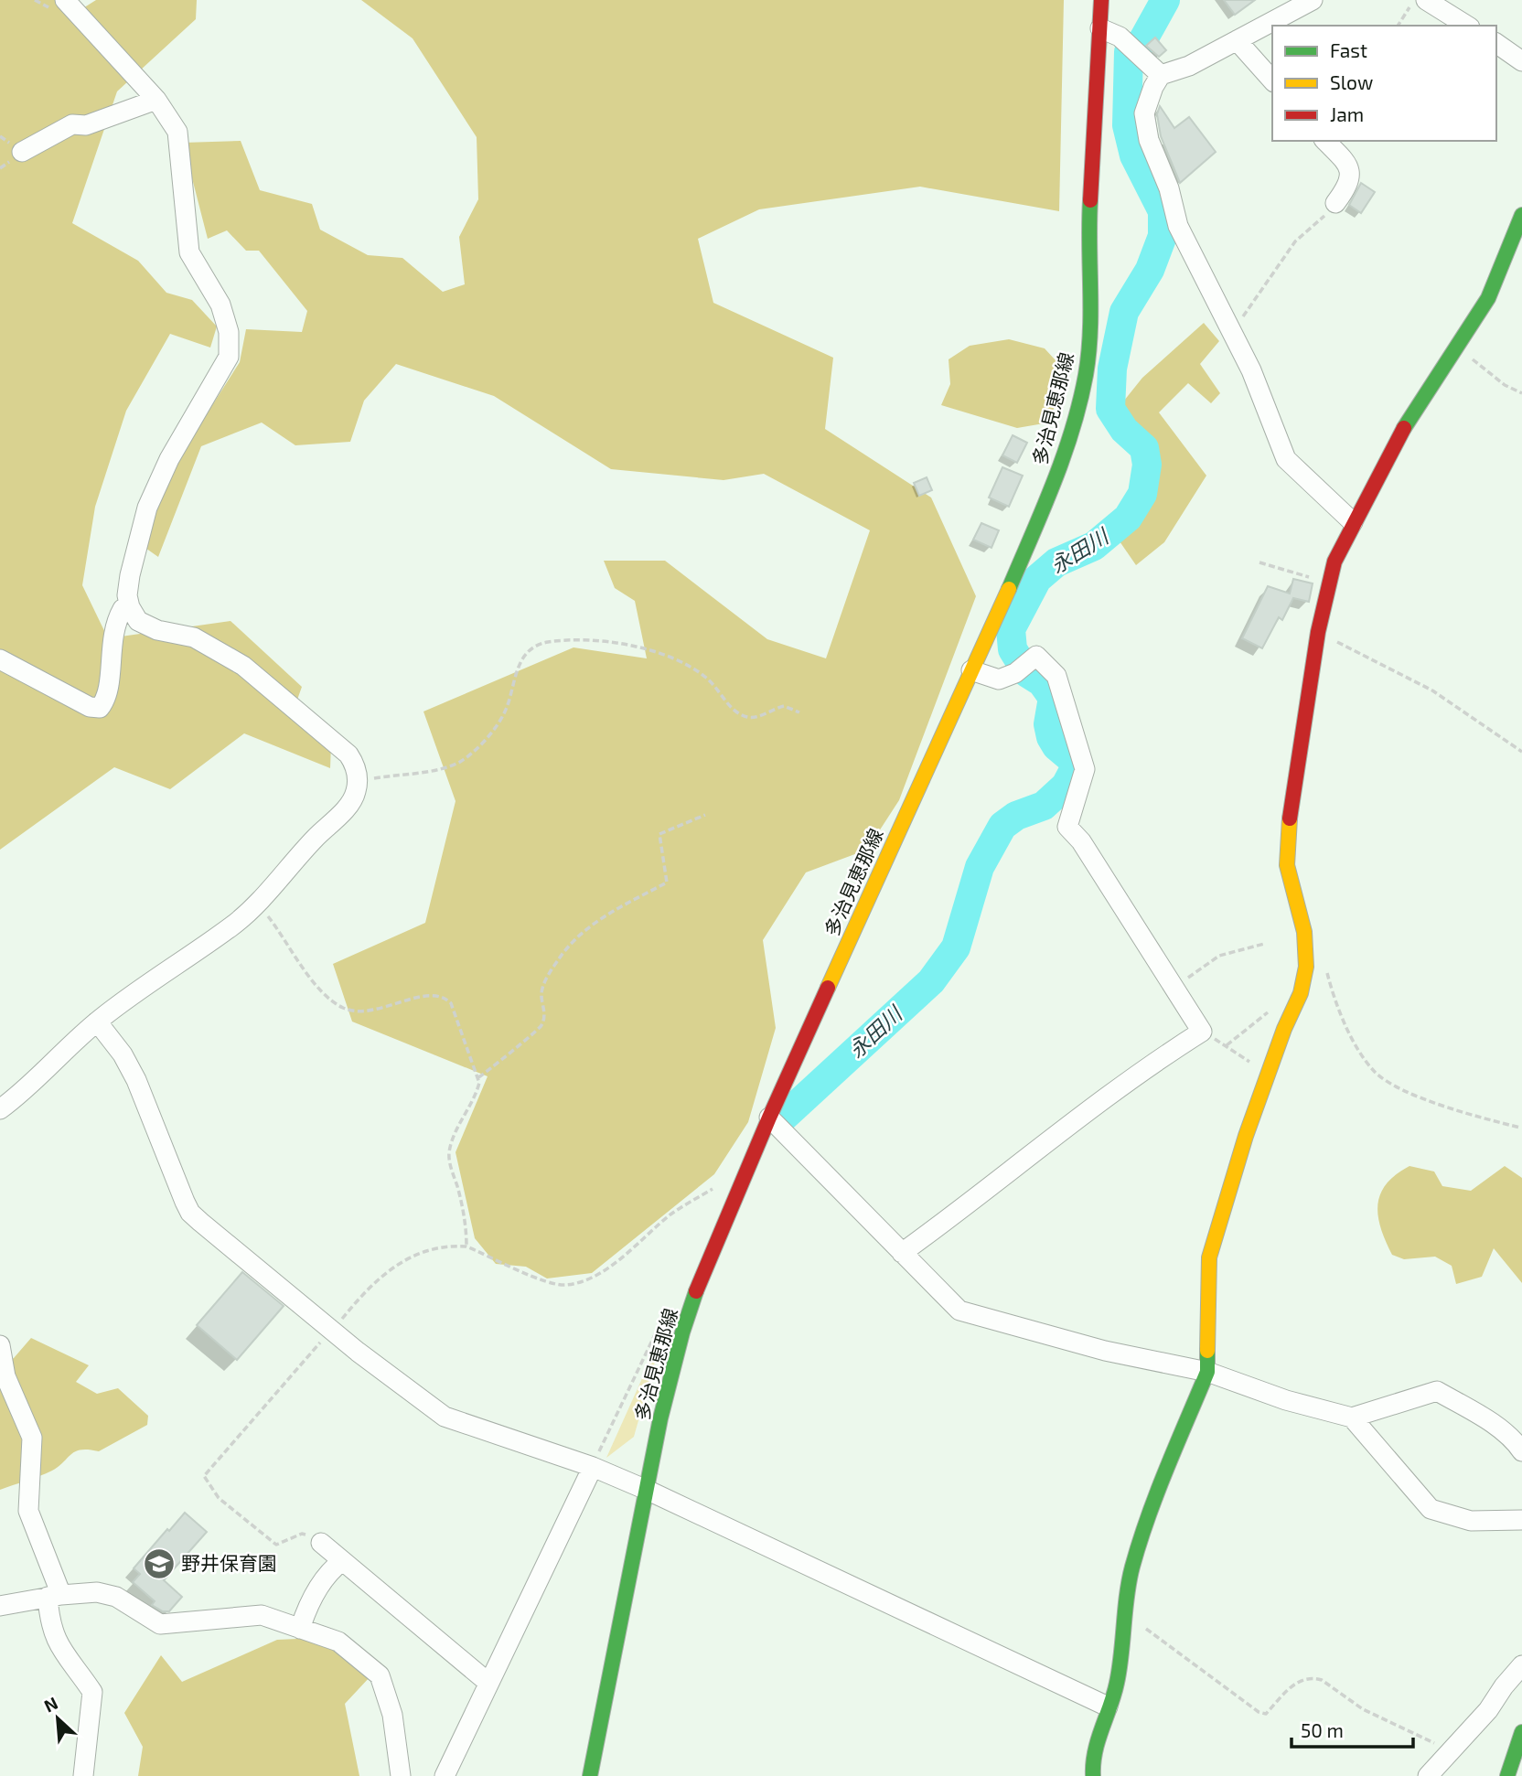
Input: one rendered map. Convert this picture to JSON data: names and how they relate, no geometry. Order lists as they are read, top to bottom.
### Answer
{
  "streets": {
    "main road": ["多治見恵那線"]
  },
  "water": ["永田川"],
  "places": {
    "school or university": ["野井保育園"]
  },
  "legend": ["Fast", "Slow", "Jam"],
  "scale_bar": "50 m",
  "north": "top left"
}
